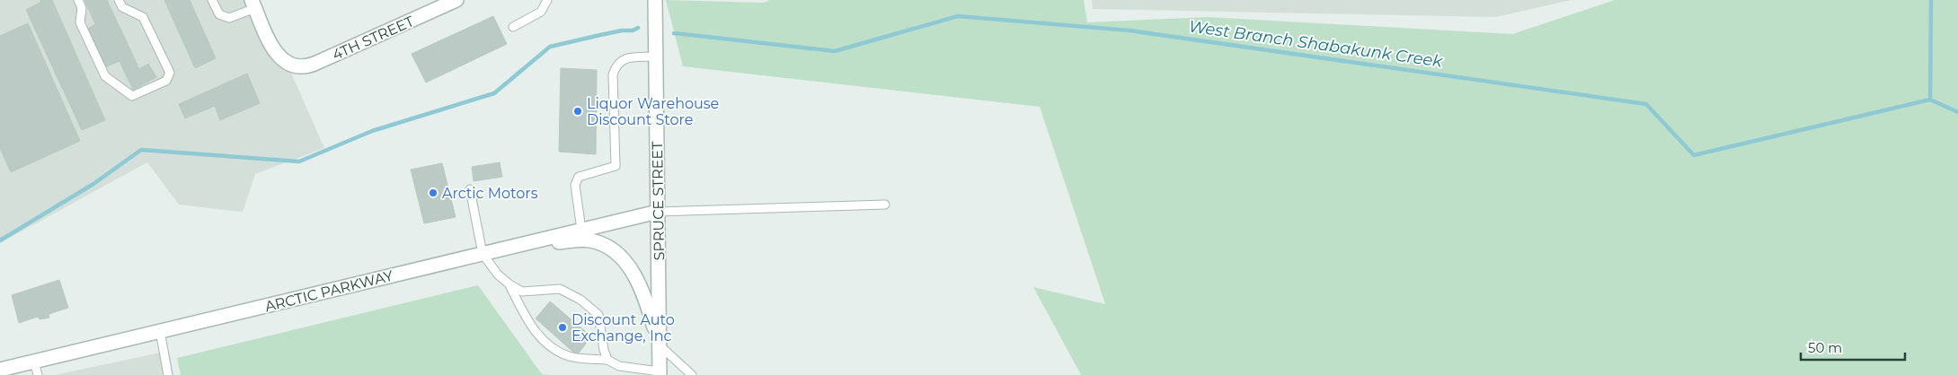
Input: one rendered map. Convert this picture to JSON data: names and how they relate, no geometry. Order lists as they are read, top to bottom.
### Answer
{
  "streets": {
    "street": ["4TH STREET", "SPRUCE STREET", "ARCTIC PARKWAY"]
  },
  "crossings": [
    ["SPRUCE STREET", "ARCTIC PARKWAY"]
  ],
  "water": ["West Branch Shabakunk Creek"],
  "places": ["Liquor Warehouse Discount Store", "Arctic Motors", "Discount Auto Exchange, Inc"],
  "scale_bar": "50 m"
}
